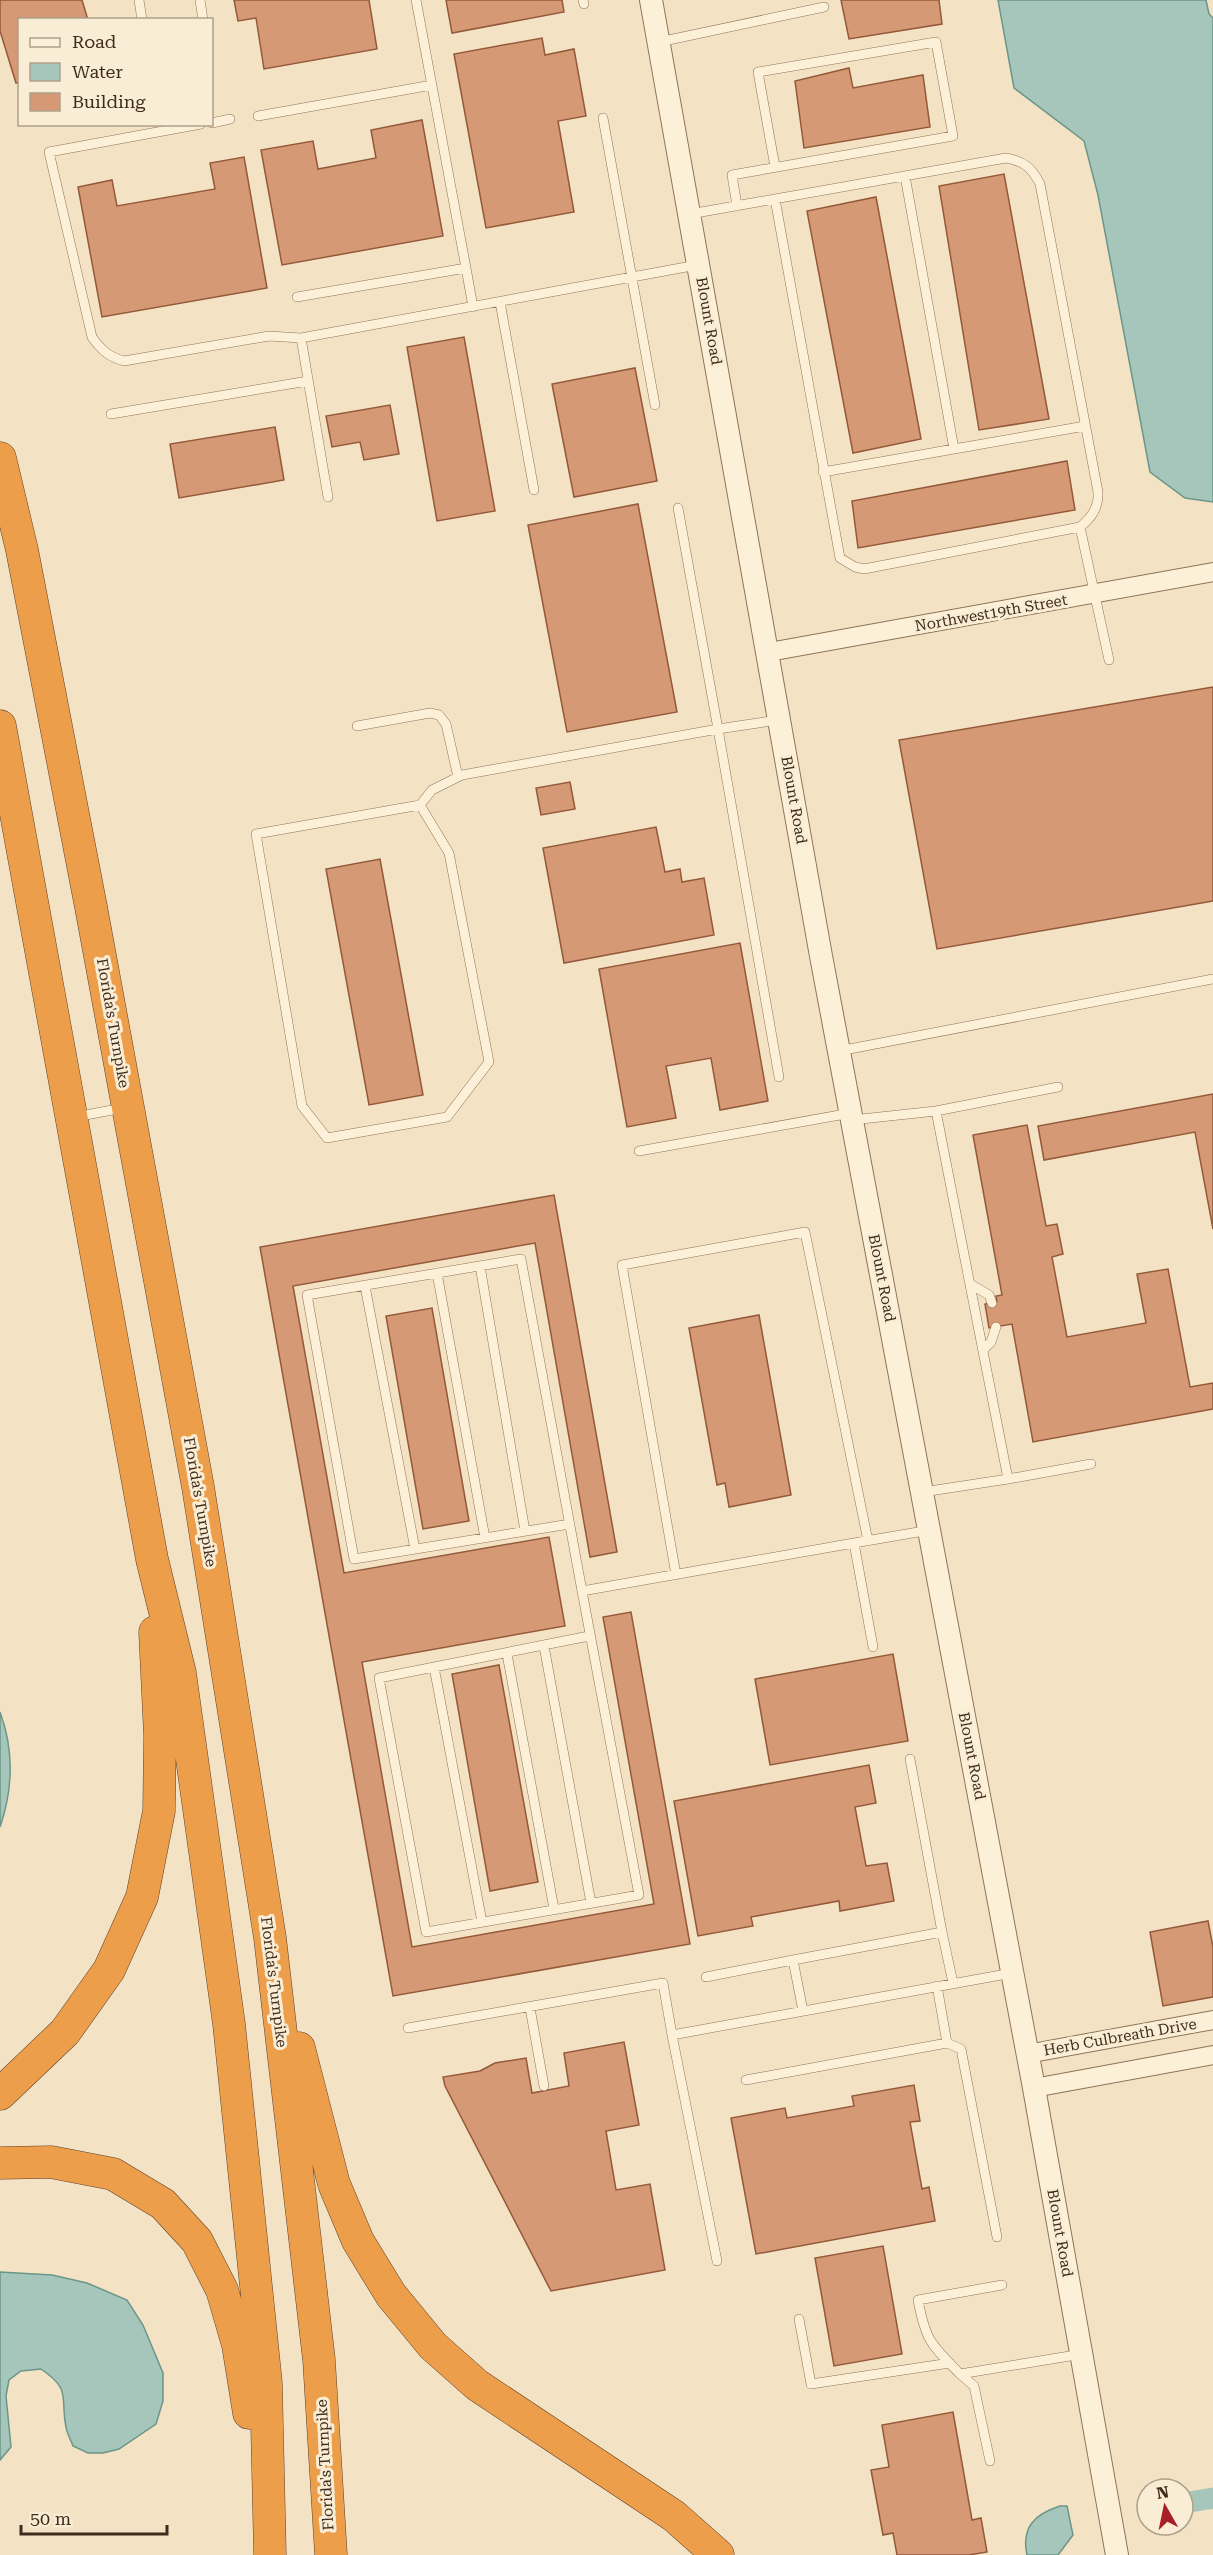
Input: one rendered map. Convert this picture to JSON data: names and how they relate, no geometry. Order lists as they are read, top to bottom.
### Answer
{
  "streets": {
    "highway": ["Florida's Turnpike"],
    "street": ["Blount Road", "Northwest19th Street", "Herb Culbreath Drive"]
  },
  "crossings": [
    ["Blount Road", "Northwest19th Street"],
    ["Blount Road", "Herb Culbreath Drive"]
  ],
  "legend": ["Road", "Water", "Building"],
  "scale_bar": "50 m",
  "north": "top"
}
